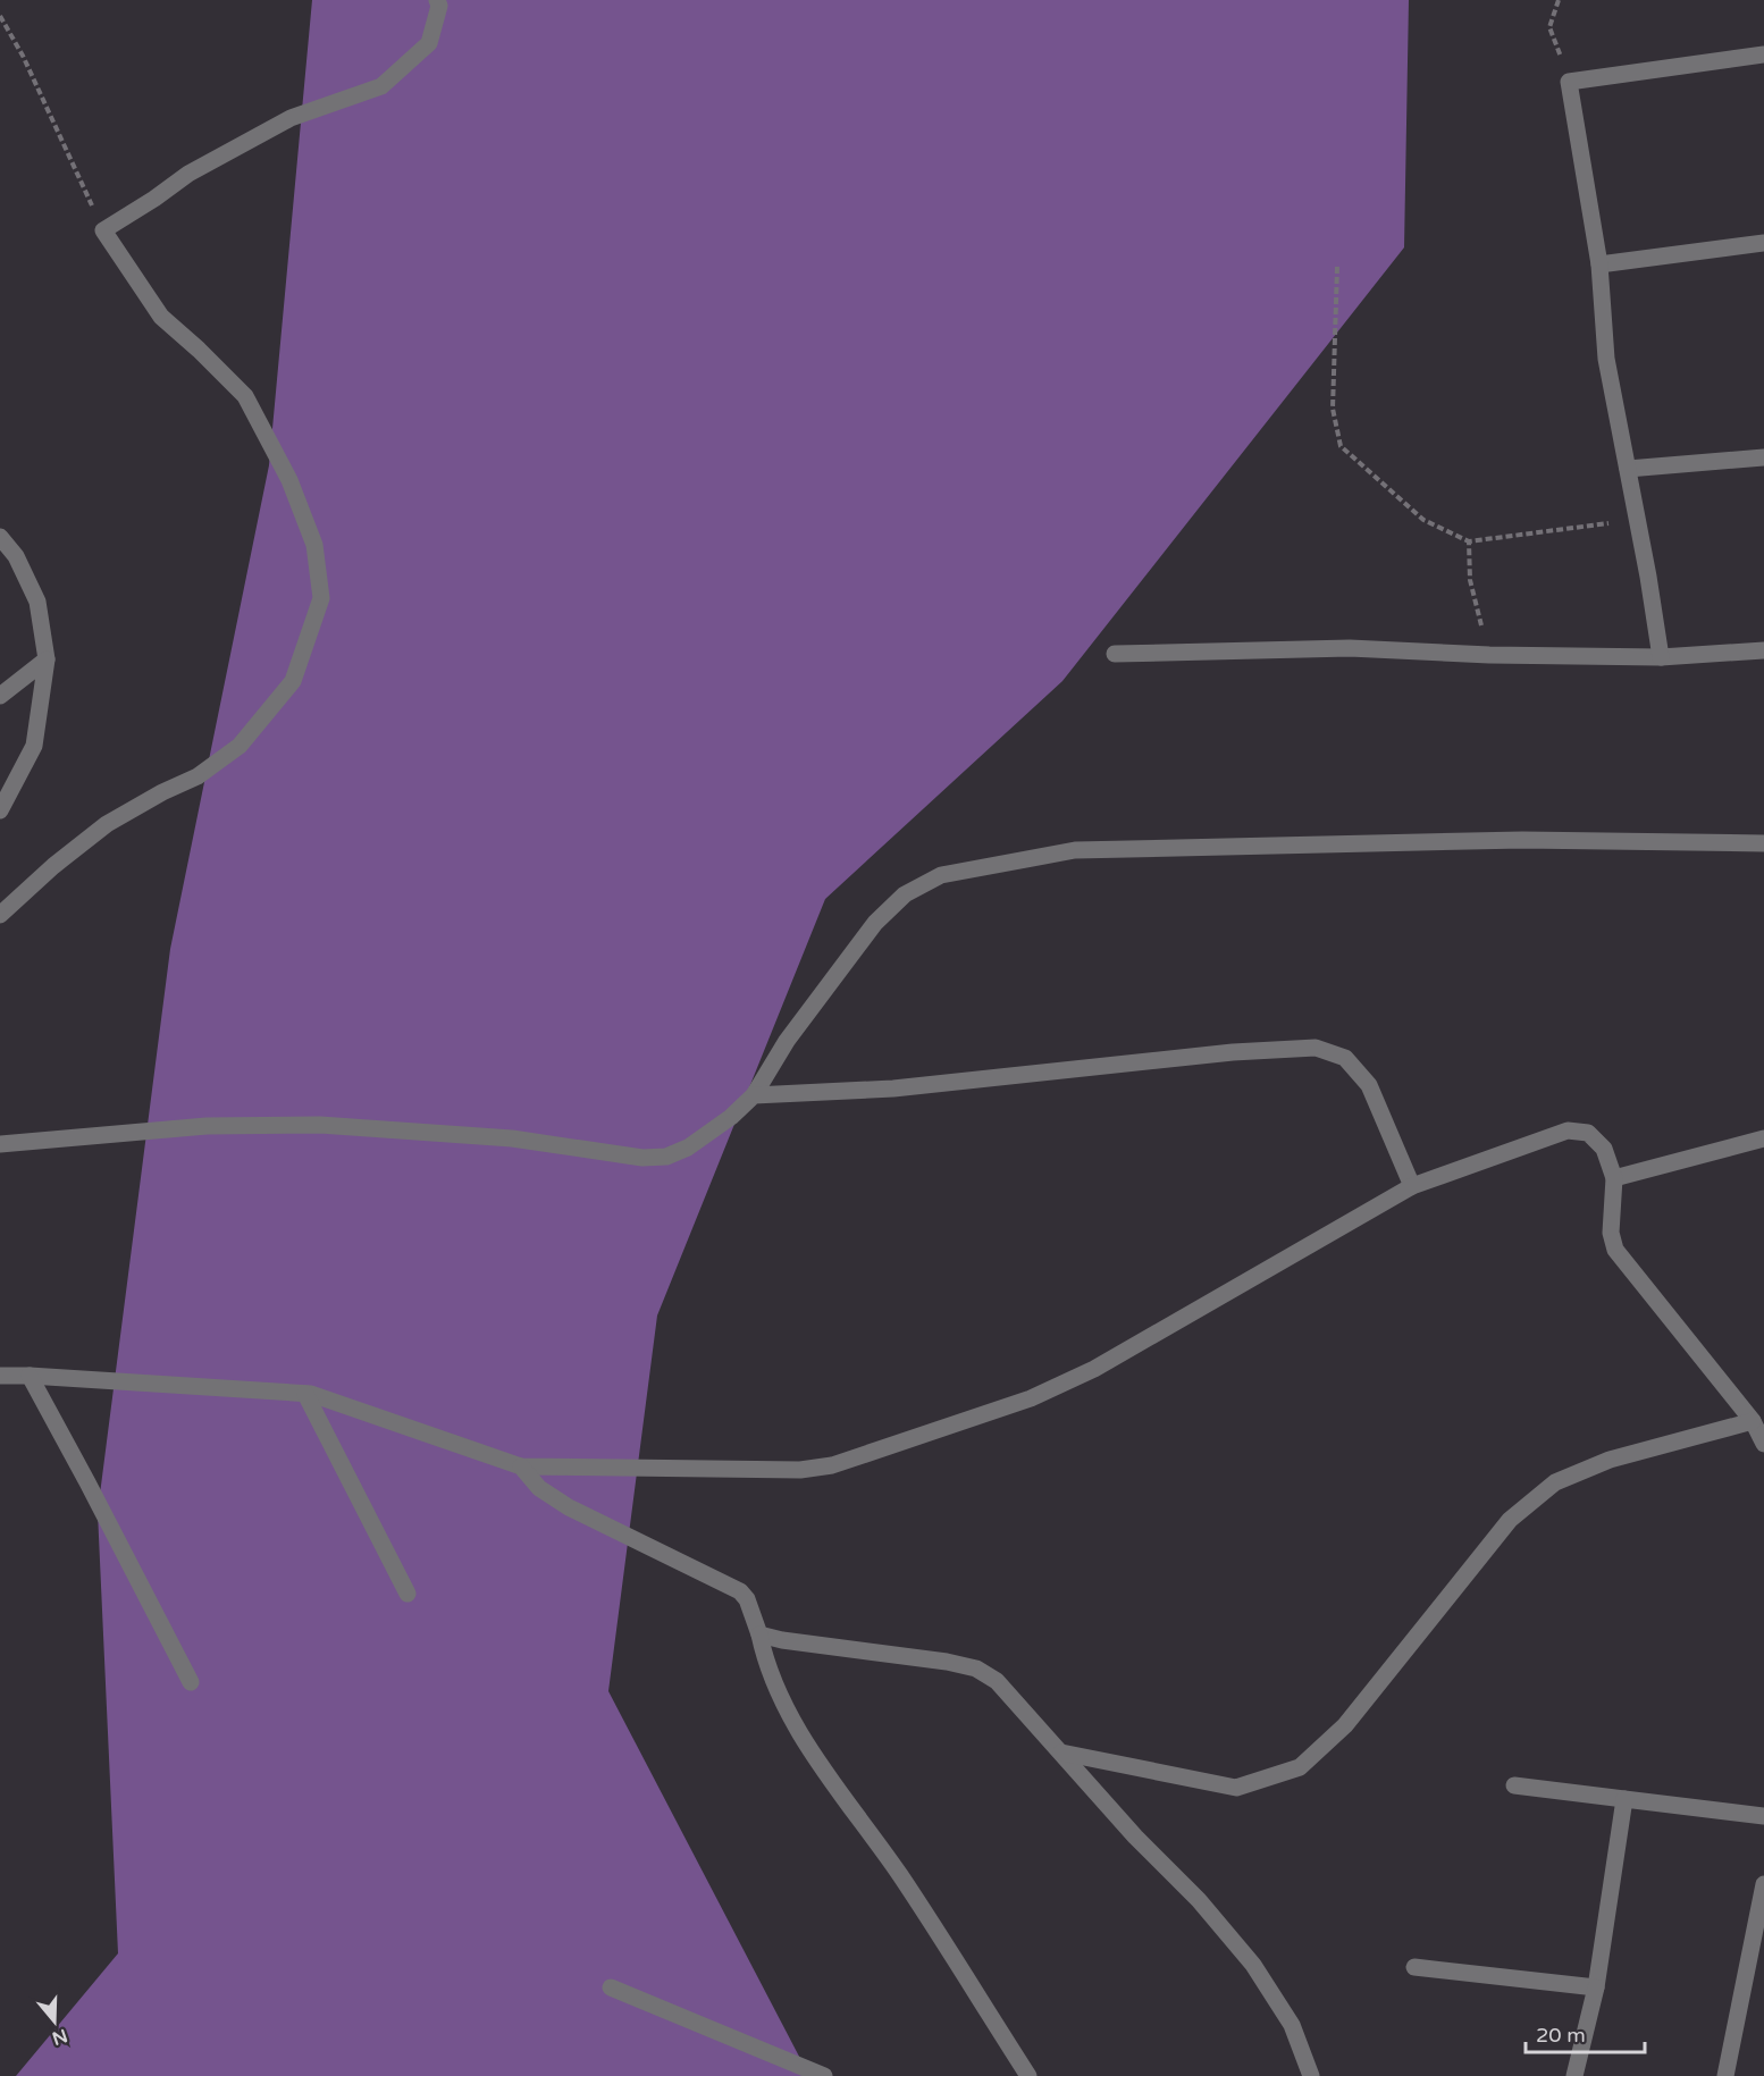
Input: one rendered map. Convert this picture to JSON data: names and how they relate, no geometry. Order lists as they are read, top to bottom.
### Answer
{
  "scale_bar": "20 m",
  "north": "bottom"
}
